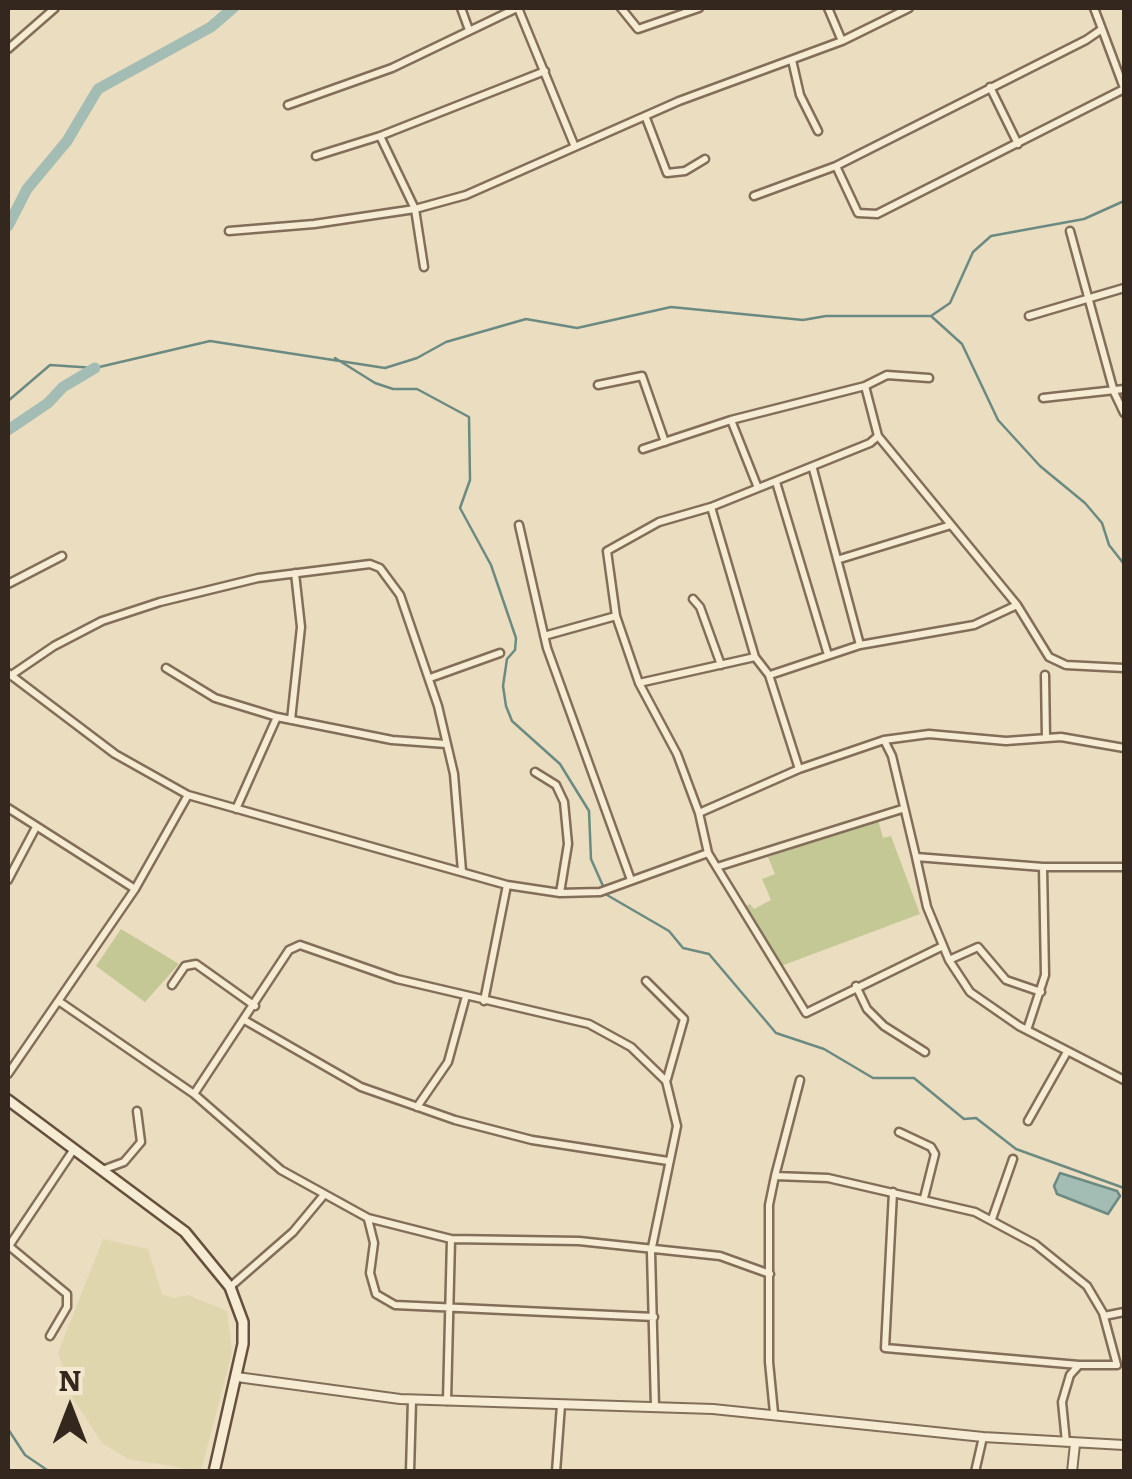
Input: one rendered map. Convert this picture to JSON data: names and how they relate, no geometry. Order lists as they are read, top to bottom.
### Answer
{
  "north": "top"
}
